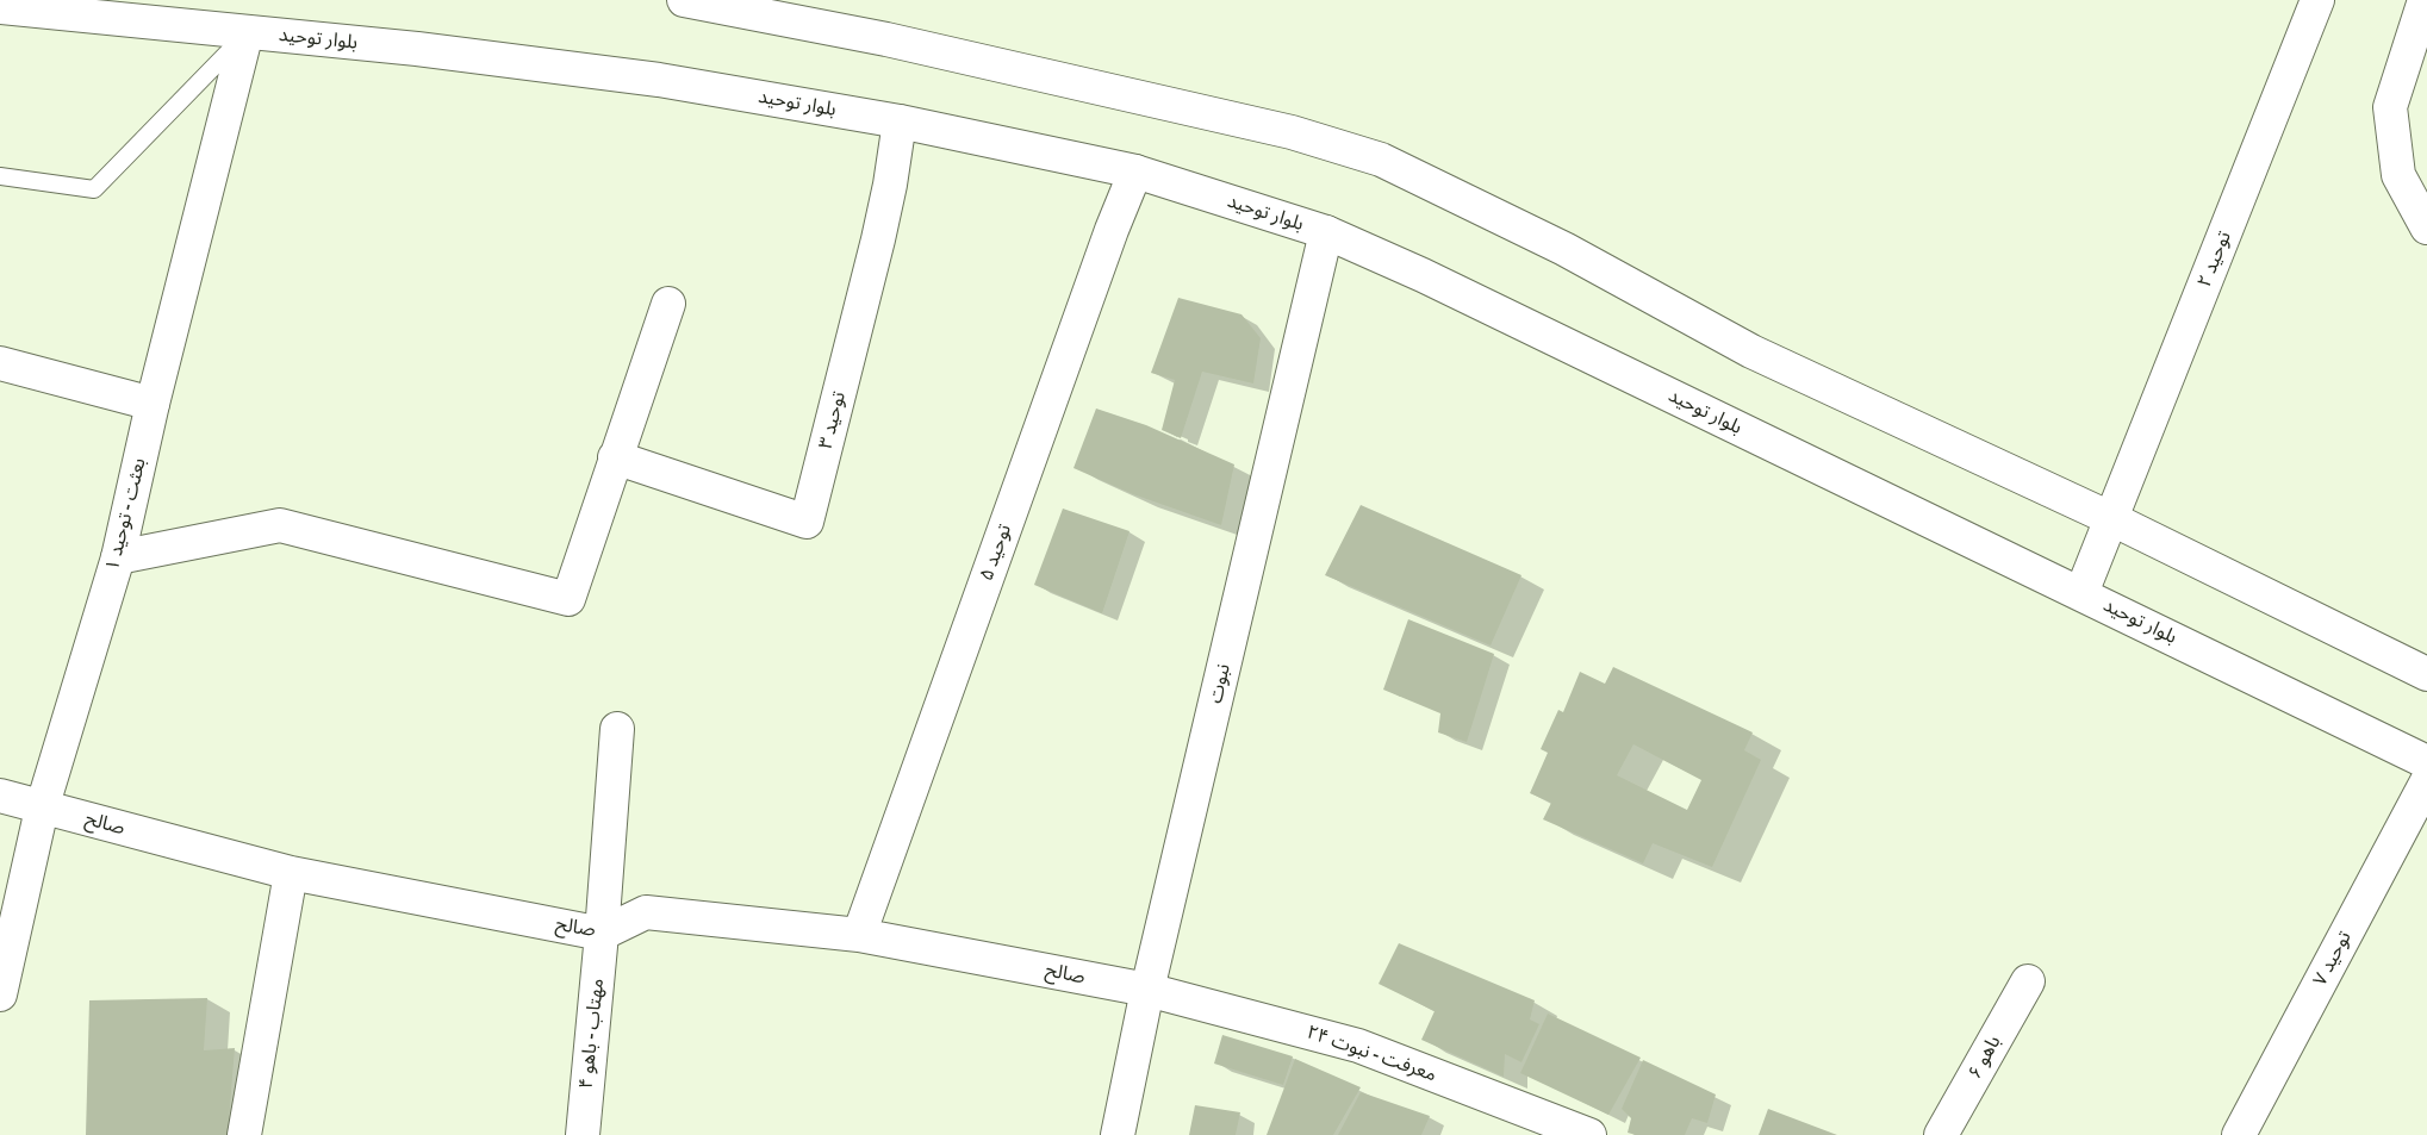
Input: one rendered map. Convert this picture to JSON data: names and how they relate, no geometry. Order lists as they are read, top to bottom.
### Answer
{
  "streets": {
    "street": [
      "بلوار توحید",
      "توحید ۲",
      "توحید ۳",
      "بعثت - توحید ۱",
      "توحید ۵",
      "نبوت",
      "صالح",
      "توحید ۷",
      "مهتاب - باهو ۴",
      "معرفت - نبوت ۲۴",
      "باهو ۶"
    ]
  },
  "crossings": [
    ["بلوار توحید", "توحید ۲"],
    ["بلوار توحید", "توحید ۳"],
    ["بلوار توحید", "بعثت - توحید ۱"],
    ["بلوار توحید", "توحید ۵"],
    ["بلوار توحید", "نبوت"],
    ["بعثت - توحید ۱", "صالح"],
    ["توحید ۵", "صالح"],
    ["نبوت", "صالح"],
    ["نبوت", "معرفت - نبوت ۲۴"],
    ["صالح", "مهتاب - باهو ۴"],
    ["صالح", "معرفت - نبوت ۲۴"]
  ]
}
